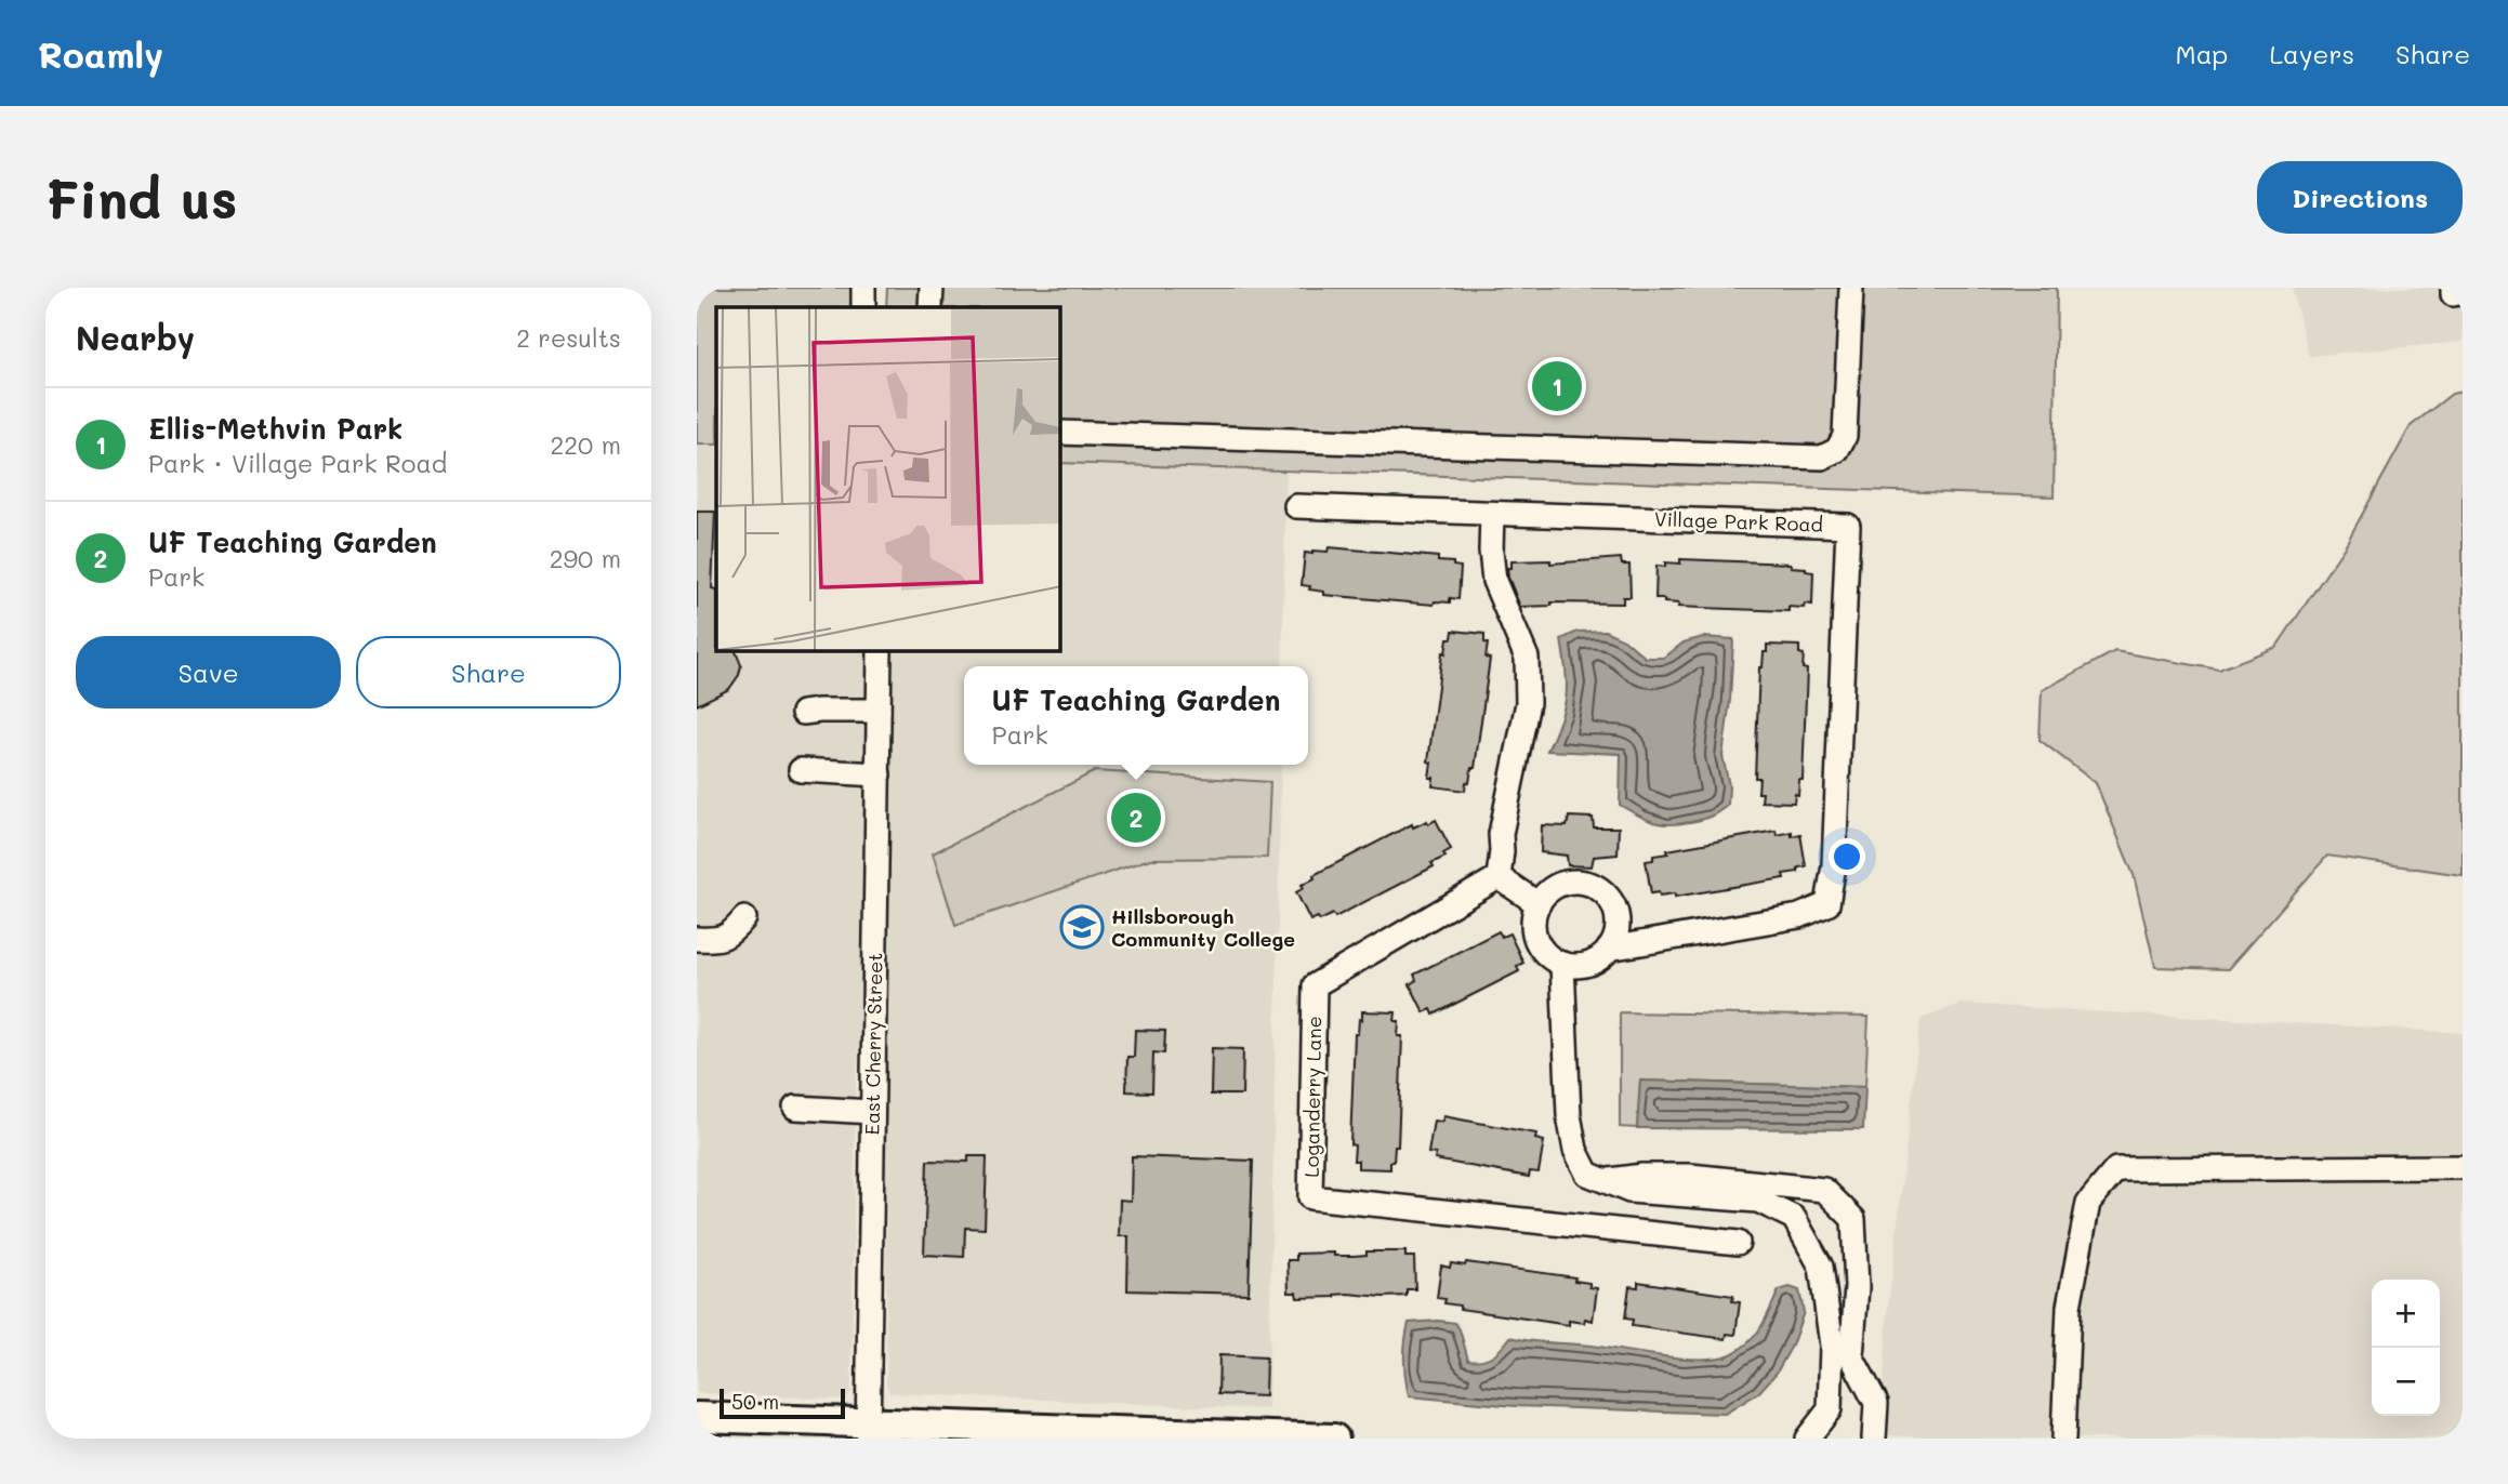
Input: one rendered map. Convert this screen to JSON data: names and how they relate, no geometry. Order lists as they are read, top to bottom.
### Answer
{
  "streets": {
    "street": ["Village Park Road", "East Cherry Street", "Loganderry Lane"]
  },
  "places": {
    "school or university": ["Hillsborough Community College"]
  },
  "scale_bar": "50 m",
  "page": {
    "header": "Roamly",
    "nav": ["Map", "Layers", "Share"],
    "buttons": [
      "Directions",
      ["Save", "Share"]
    ],
    "title": "Find us",
    "heading": ["Nearby", "2 results"],
    "pins": ["1", "2"],
    "list": [
      {
        "mark": "1",
        "name": "Ellis-Methvin Park",
        "note": "Park · Village Park Road",
        "value": "220 m"
      },
      {
        "mark": "2",
        "name": "UF Teaching Garden",
        "note": "Park",
        "value": "290 m"
      }
    ],
    "popup": ["UF Teaching Garden", "Park"],
    "map_buttons": ["+", "−"],
    "scale": "50 m"
  }
}
